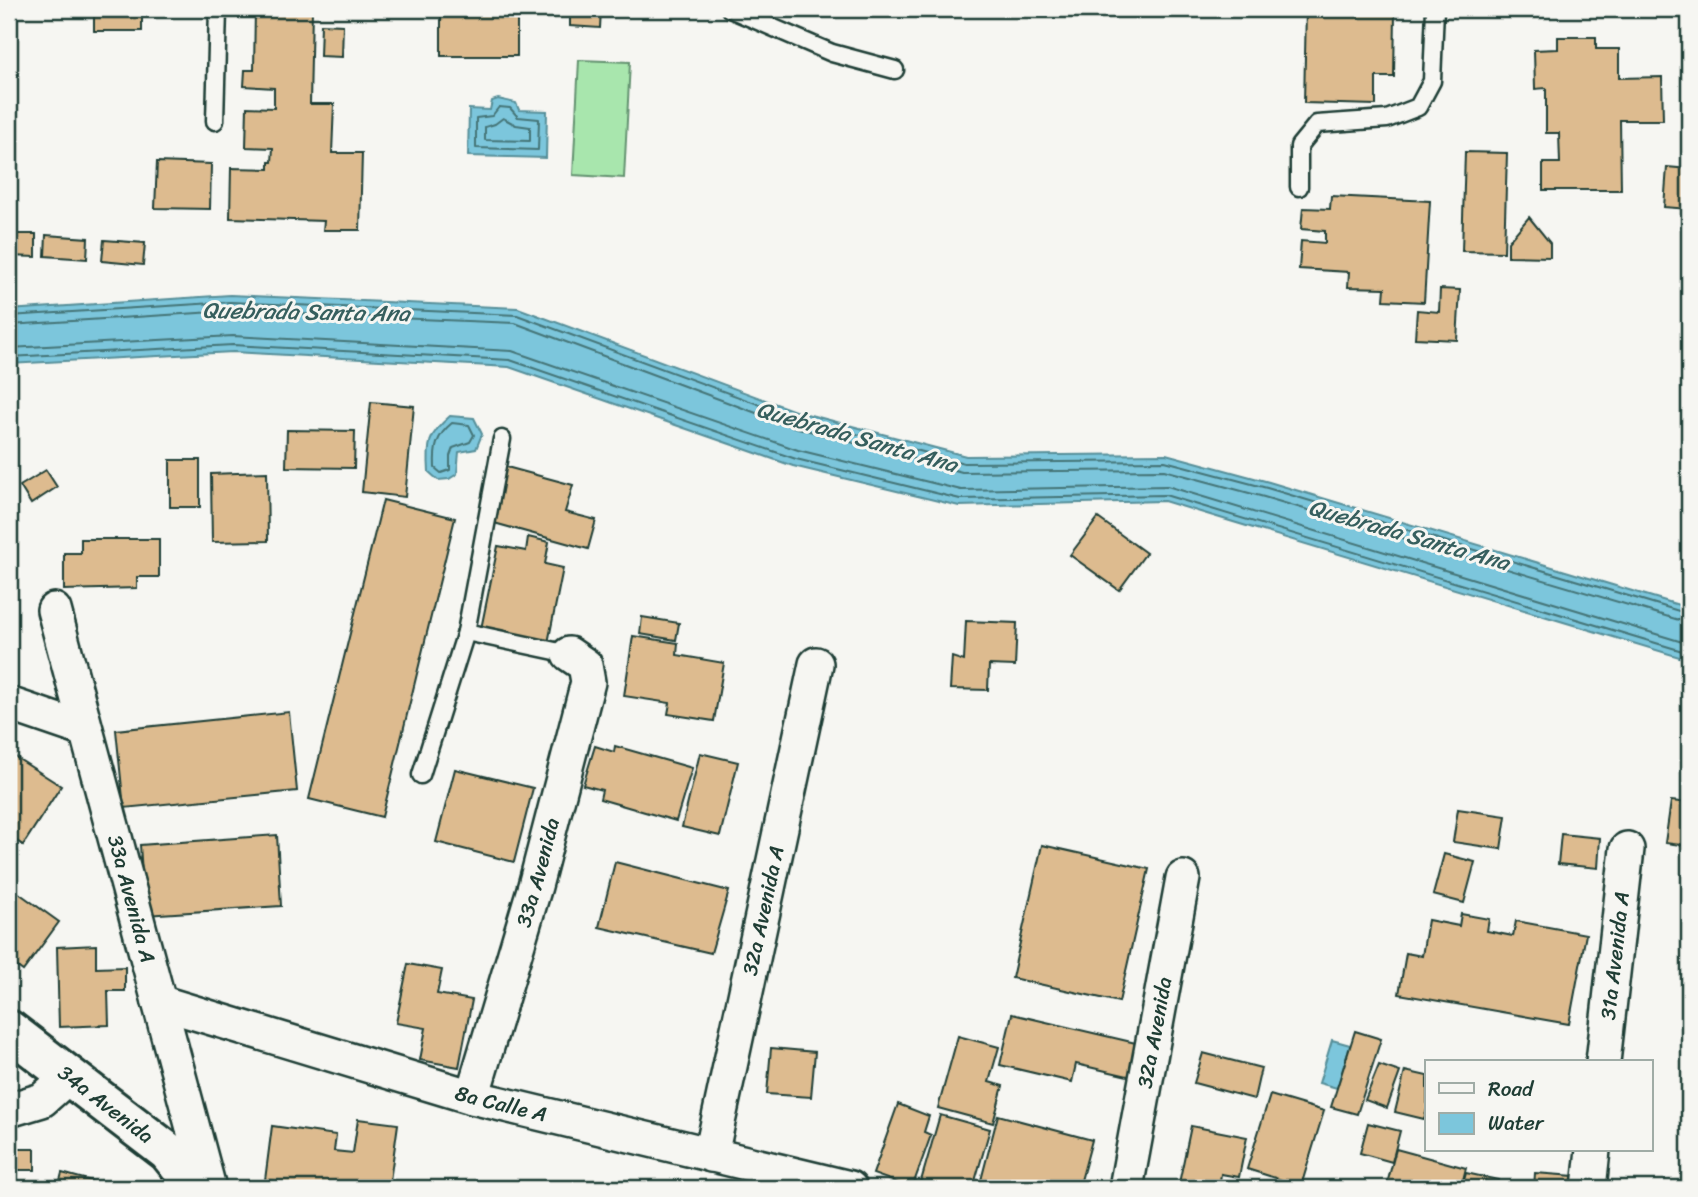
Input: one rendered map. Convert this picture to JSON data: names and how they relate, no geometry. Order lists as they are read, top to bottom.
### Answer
{
  "streets": {
    "street": [
      "33a Avenida",
      "33a Avenida A",
      "32a Avenida A",
      "31a Avenida A",
      "32a Avenida",
      "8a Calle A",
      "34a Avenida"
    ]
  },
  "crossings": [
    ["33a Avenida", "8a Calle A"],
    ["33a Avenida A", "8a Calle A"],
    ["32a Avenida A", "8a Calle A"]
  ],
  "water": ["Quebrada Santa Ana"],
  "legend": ["Road", "Water"]
}
